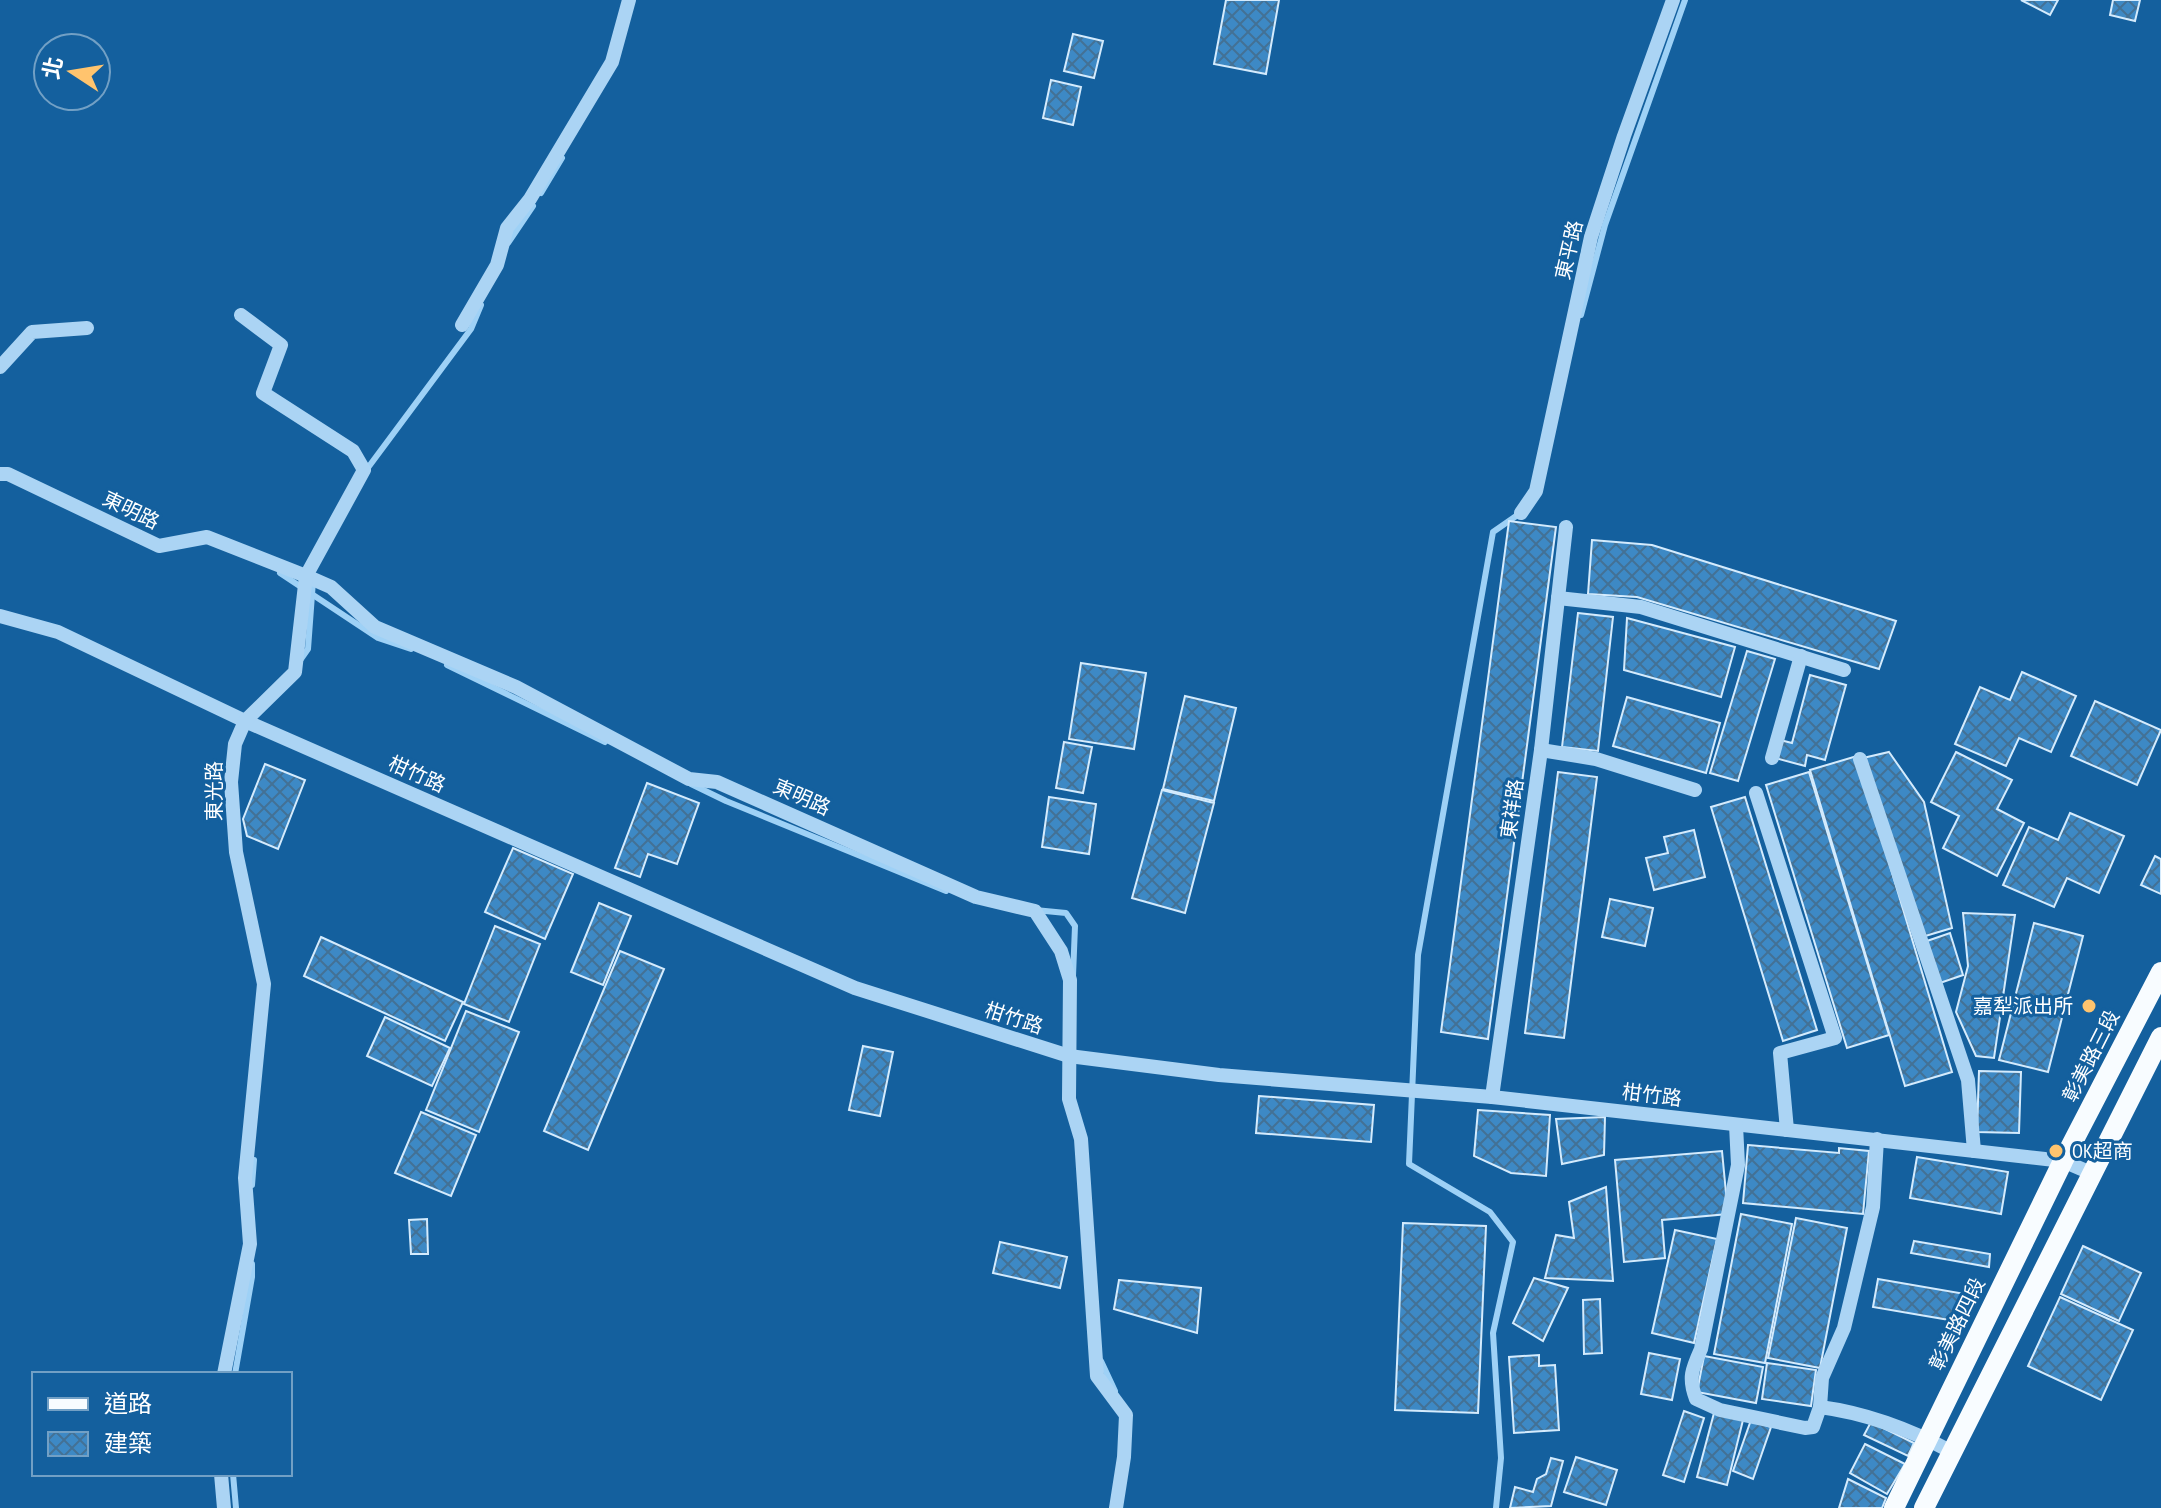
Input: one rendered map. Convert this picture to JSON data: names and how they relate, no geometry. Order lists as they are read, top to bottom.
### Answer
{
  "streets": {
    "main road": ["彰美路三段", "彰美路四段"],
    "street": [
      "東平路",
      "東明路",
      "柑竹路",
      "東光路",
      "東祥路"
    ]
  },
  "crossings": [
    ["東明路", "柑竹路"],
    ["東明路", "東光路"],
    ["柑竹路", "東光路"],
    ["柑竹路", "東祥路"],
    ["柑竹路", "彰美路三段"],
    ["柑竹路", "彰美路四段"],
    ["彰美路三段", "彰美路四段"]
  ],
  "places": ["嘉犁派出所", "OK超商"],
  "legend": ["道路", "建築"],
  "north": "left"
}
